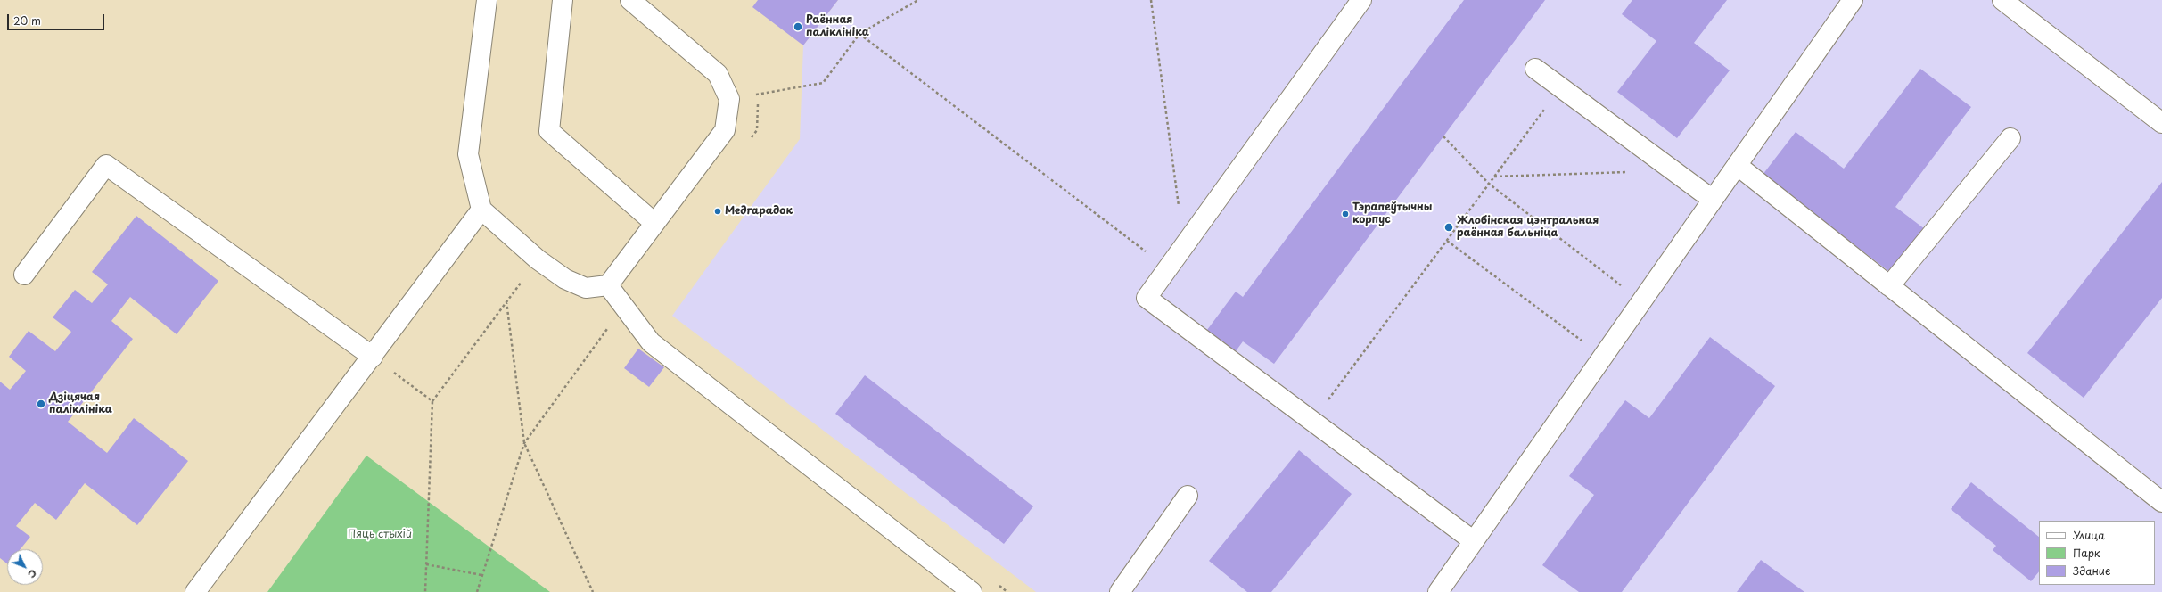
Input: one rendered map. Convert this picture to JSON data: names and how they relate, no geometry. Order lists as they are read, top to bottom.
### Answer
{
  "parks": ["Пяць стыхій"],
  "places": [
    "Раённая паліклініка",
    "Медгарадок",
    "Тэрапеўтычны корпус",
    "Жлобінская цэнтральная раённая бальніца",
    "Дзіцячая паліклініка"
  ],
  "legend": ["Улица", "Парк", "Здание"],
  "scale_bar": "20 m",
  "north": "bottom right"
}
